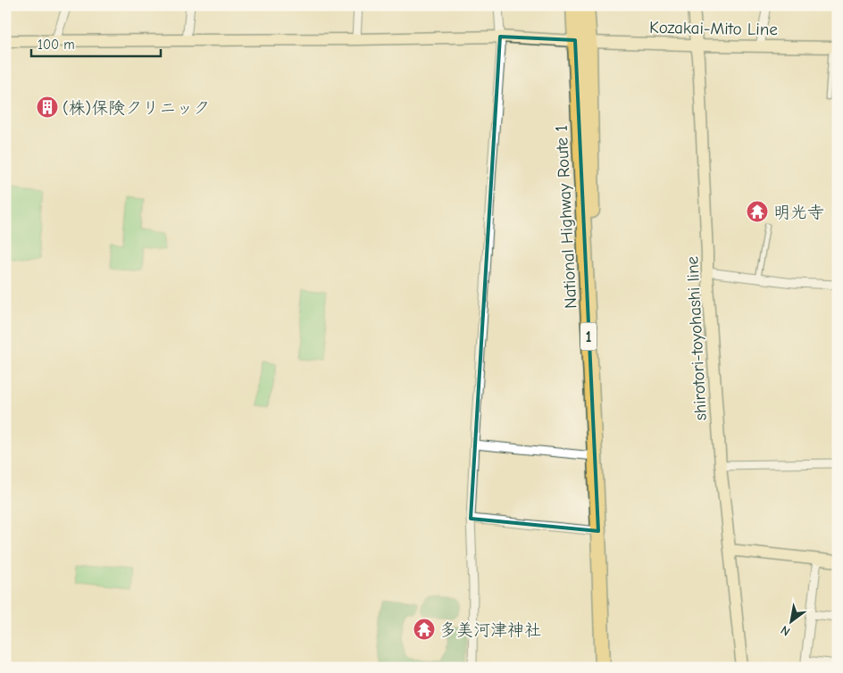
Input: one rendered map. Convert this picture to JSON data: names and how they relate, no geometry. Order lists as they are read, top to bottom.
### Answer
{
  "streets": {
    "highway": ["National Highway Route 1", "1"],
    "main road": ["Kozakai-Mito Line", "shirotori-toyohashi line"]
  },
  "crossings": [
    ["Kozakai-Mito Line", "National Highway Route 1"],
    ["Kozakai-Mito Line", "shirotori-toyohashi line"]
  ],
  "places": {
    "building": ["(株)保険クリニック"],
    "temple": ["明光寺", "多美河津神社"]
  },
  "scale_bar": "100 m",
  "north": "bottom left"
}
